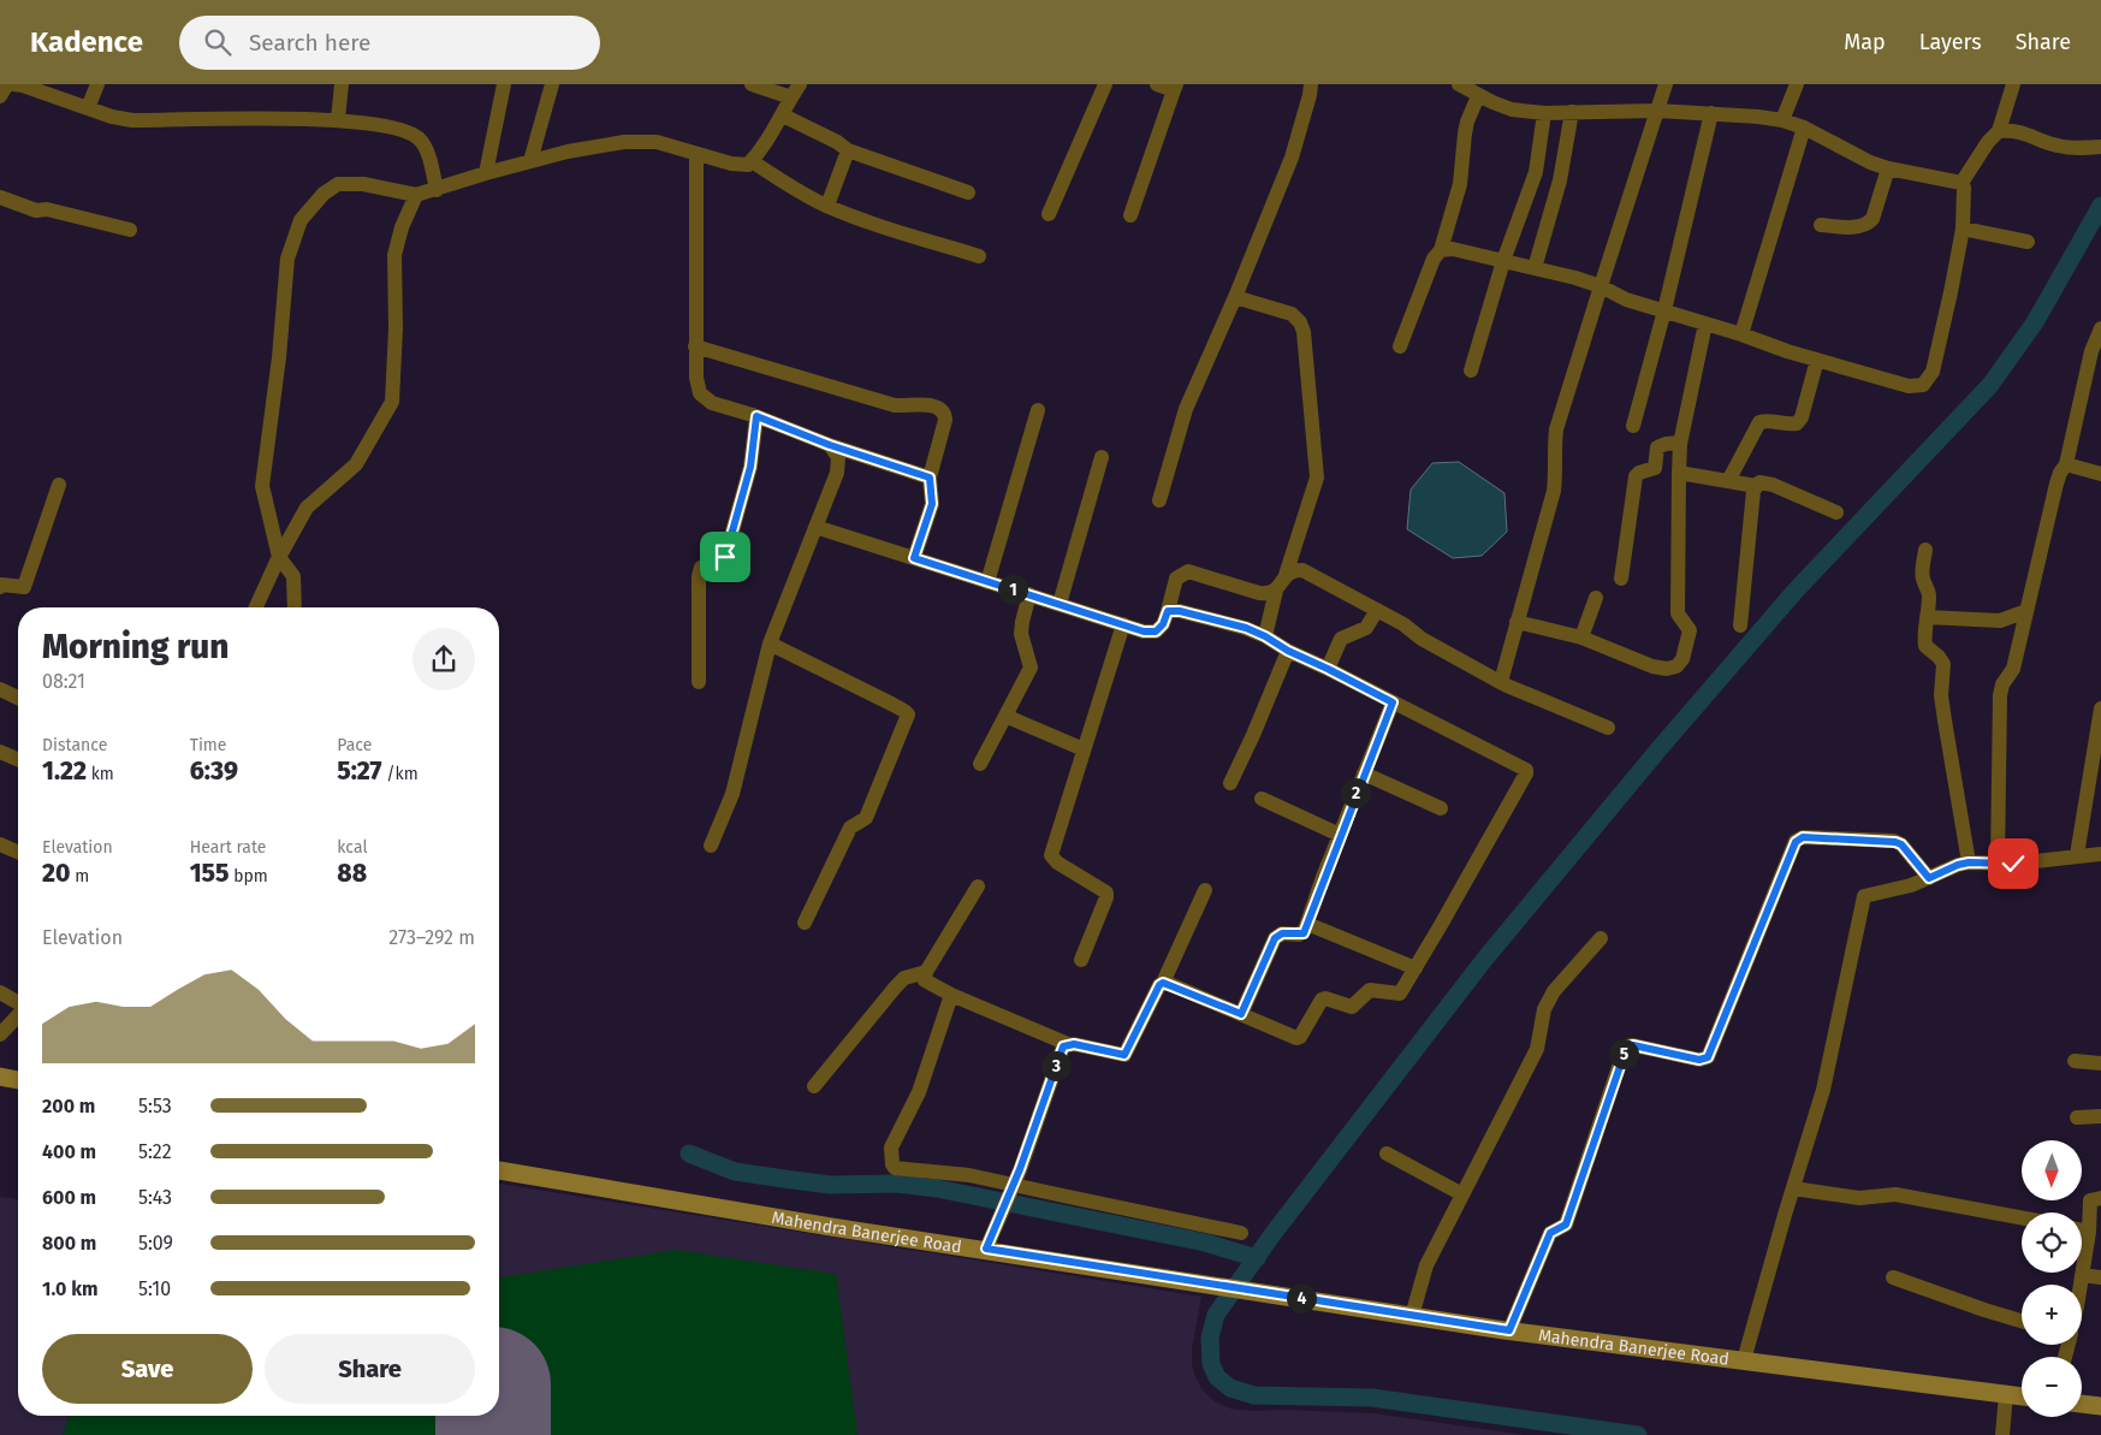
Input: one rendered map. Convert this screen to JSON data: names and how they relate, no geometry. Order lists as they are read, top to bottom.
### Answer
{
  "streets": {
    "street": ["Mahendra Banerjee Road"]
  },
  "north": "bottom",
  "page": {
    "header": "Kadence",
    "search": "Search here",
    "nav": ["Map", "Layers", "Share"],
    "pins": [
      "1",
      "2",
      "5",
      "3",
      "4"
    ],
    "heading": ["Morning run", "08:21"],
    "stats": [
      ["Distance", "1.22 km"],
      ["Time", "6:39"],
      ["Pace", "5:27 /km"],
      ["Elevation", "20 m"],
      ["Heart rate", "155 bpm"],
      ["kcal", "88"]
    ],
    "chart": ["Elevation", "273–292 m"],
    "list": [
      {
        "name": "200 m",
        "note": "5:53"
      },
      {
        "name": "400 m",
        "note": "5:22"
      },
      {
        "name": "600 m",
        "note": "5:43"
      },
      {
        "name": "800 m",
        "note": "5:09"
      },
      {
        "name": "1.0 km",
        "note": "5:10"
      }
    ],
    "map_buttons": ["+", "−"],
    "buttons": ["Save", "Share"]
  }
}
